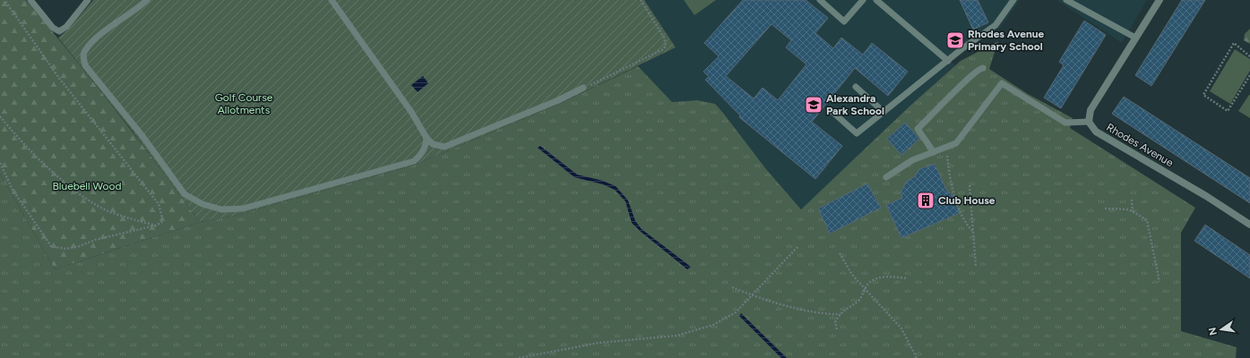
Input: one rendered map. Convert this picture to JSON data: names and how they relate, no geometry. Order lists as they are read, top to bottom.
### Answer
{
  "streets": {
    "street": ["Rhodes Avenue"]
  },
  "parks": ["Golf Course Allotments", "Bluebell Wood"],
  "places": {
    "school or university": ["Rhodes Avenue Primary School", "Alexandra Park School"],
    "building": ["Club House"]
  },
  "north": "left"
}
